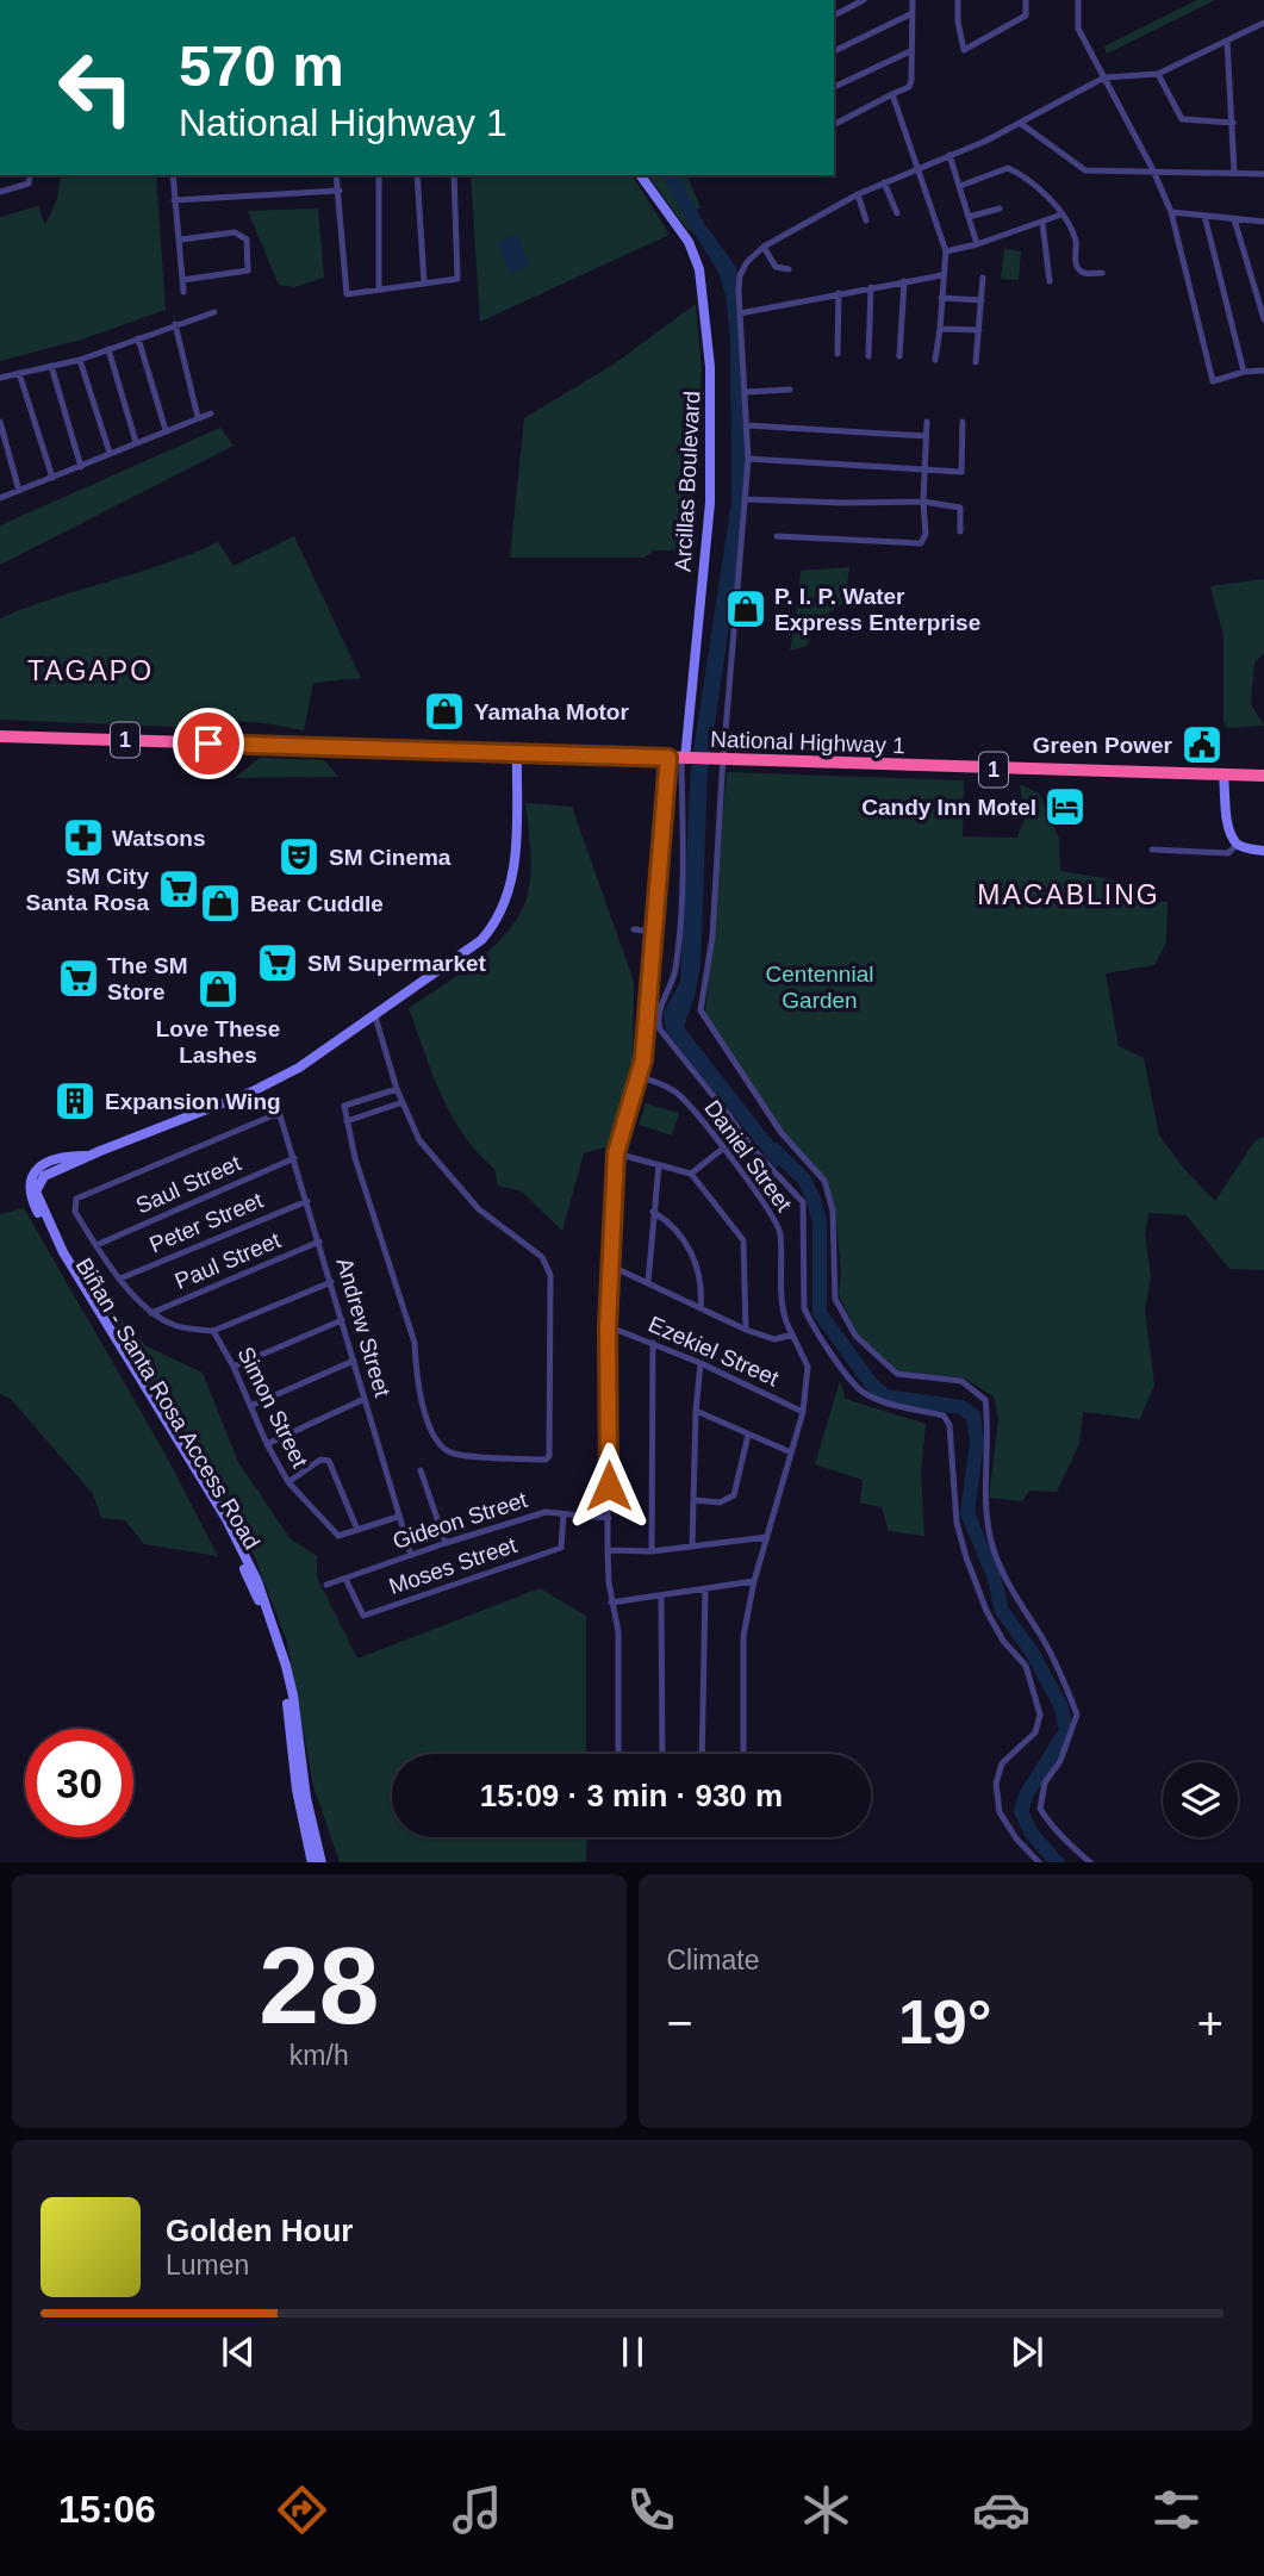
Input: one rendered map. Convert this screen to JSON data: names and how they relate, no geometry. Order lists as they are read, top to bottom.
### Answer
{
  "streets": {
    "highway": ["1", "National Highway 1"],
    "main road": ["Arcillas Boulevard", "Biñan - Santa Rosa Access Road"],
    "street": [
      "Daniel Street",
      "Saul Street",
      "Peter Street",
      "Paul Street",
      "Andrew Street",
      "Ezekiel Street",
      "Simon Street",
      "Gideon Street",
      "Moses Street"
    ]
  },
  "crossings": [
    ["Arcillas Boulevard", "National Highway 1"],
    ["National Highway 1", "Biñan - Santa Rosa Access Road"],
    ["Daniel Street", "Ezekiel Street"],
    ["Saul Street", "Andrew Street"],
    ["Saul Street", "Simon Street"],
    ["Peter Street", "Andrew Street"],
    ["Peter Street", "Simon Street"],
    ["Paul Street", "Andrew Street"],
    ["Paul Street", "Simon Street"],
    ["Andrew Street", "Simon Street"],
    ["Andrew Street", "Gideon Street"],
    ["Gideon Street", "Moses Street"]
  ],
  "districts": ["TAGAPO", "MACABLING"],
  "parks": ["Centennial Garden"],
  "places": {
    "shop": [
      "P. I. P. Water Express Enterprise",
      "Yamaha Motor",
      "Bear Cuddle",
      "Love These Lashes"
    ],
    "public building": ["Green Power"],
    "hotel": ["Candy Inn Motel"],
    "pharmacy": ["Watsons"],
    "theatre": ["SM Cinema"],
    "supermarket": ["SM City Santa Rosa", "SM Supermarket", "The SM Store"],
    "building": ["Expansion Wing"]
  },
  "page": {
    "turn": ["570 m", "National Highway 1"],
    "limit": "30",
    "trip": "15:09 · 3 min · 930 m",
    "tile": [
      ["28", "km/h"],
      "Climate"
    ],
    "heat": ["−", "19°", "+"],
    "song": ["Golden Hour", "Lumen"],
    "tabs": "15:06"
  }
}
